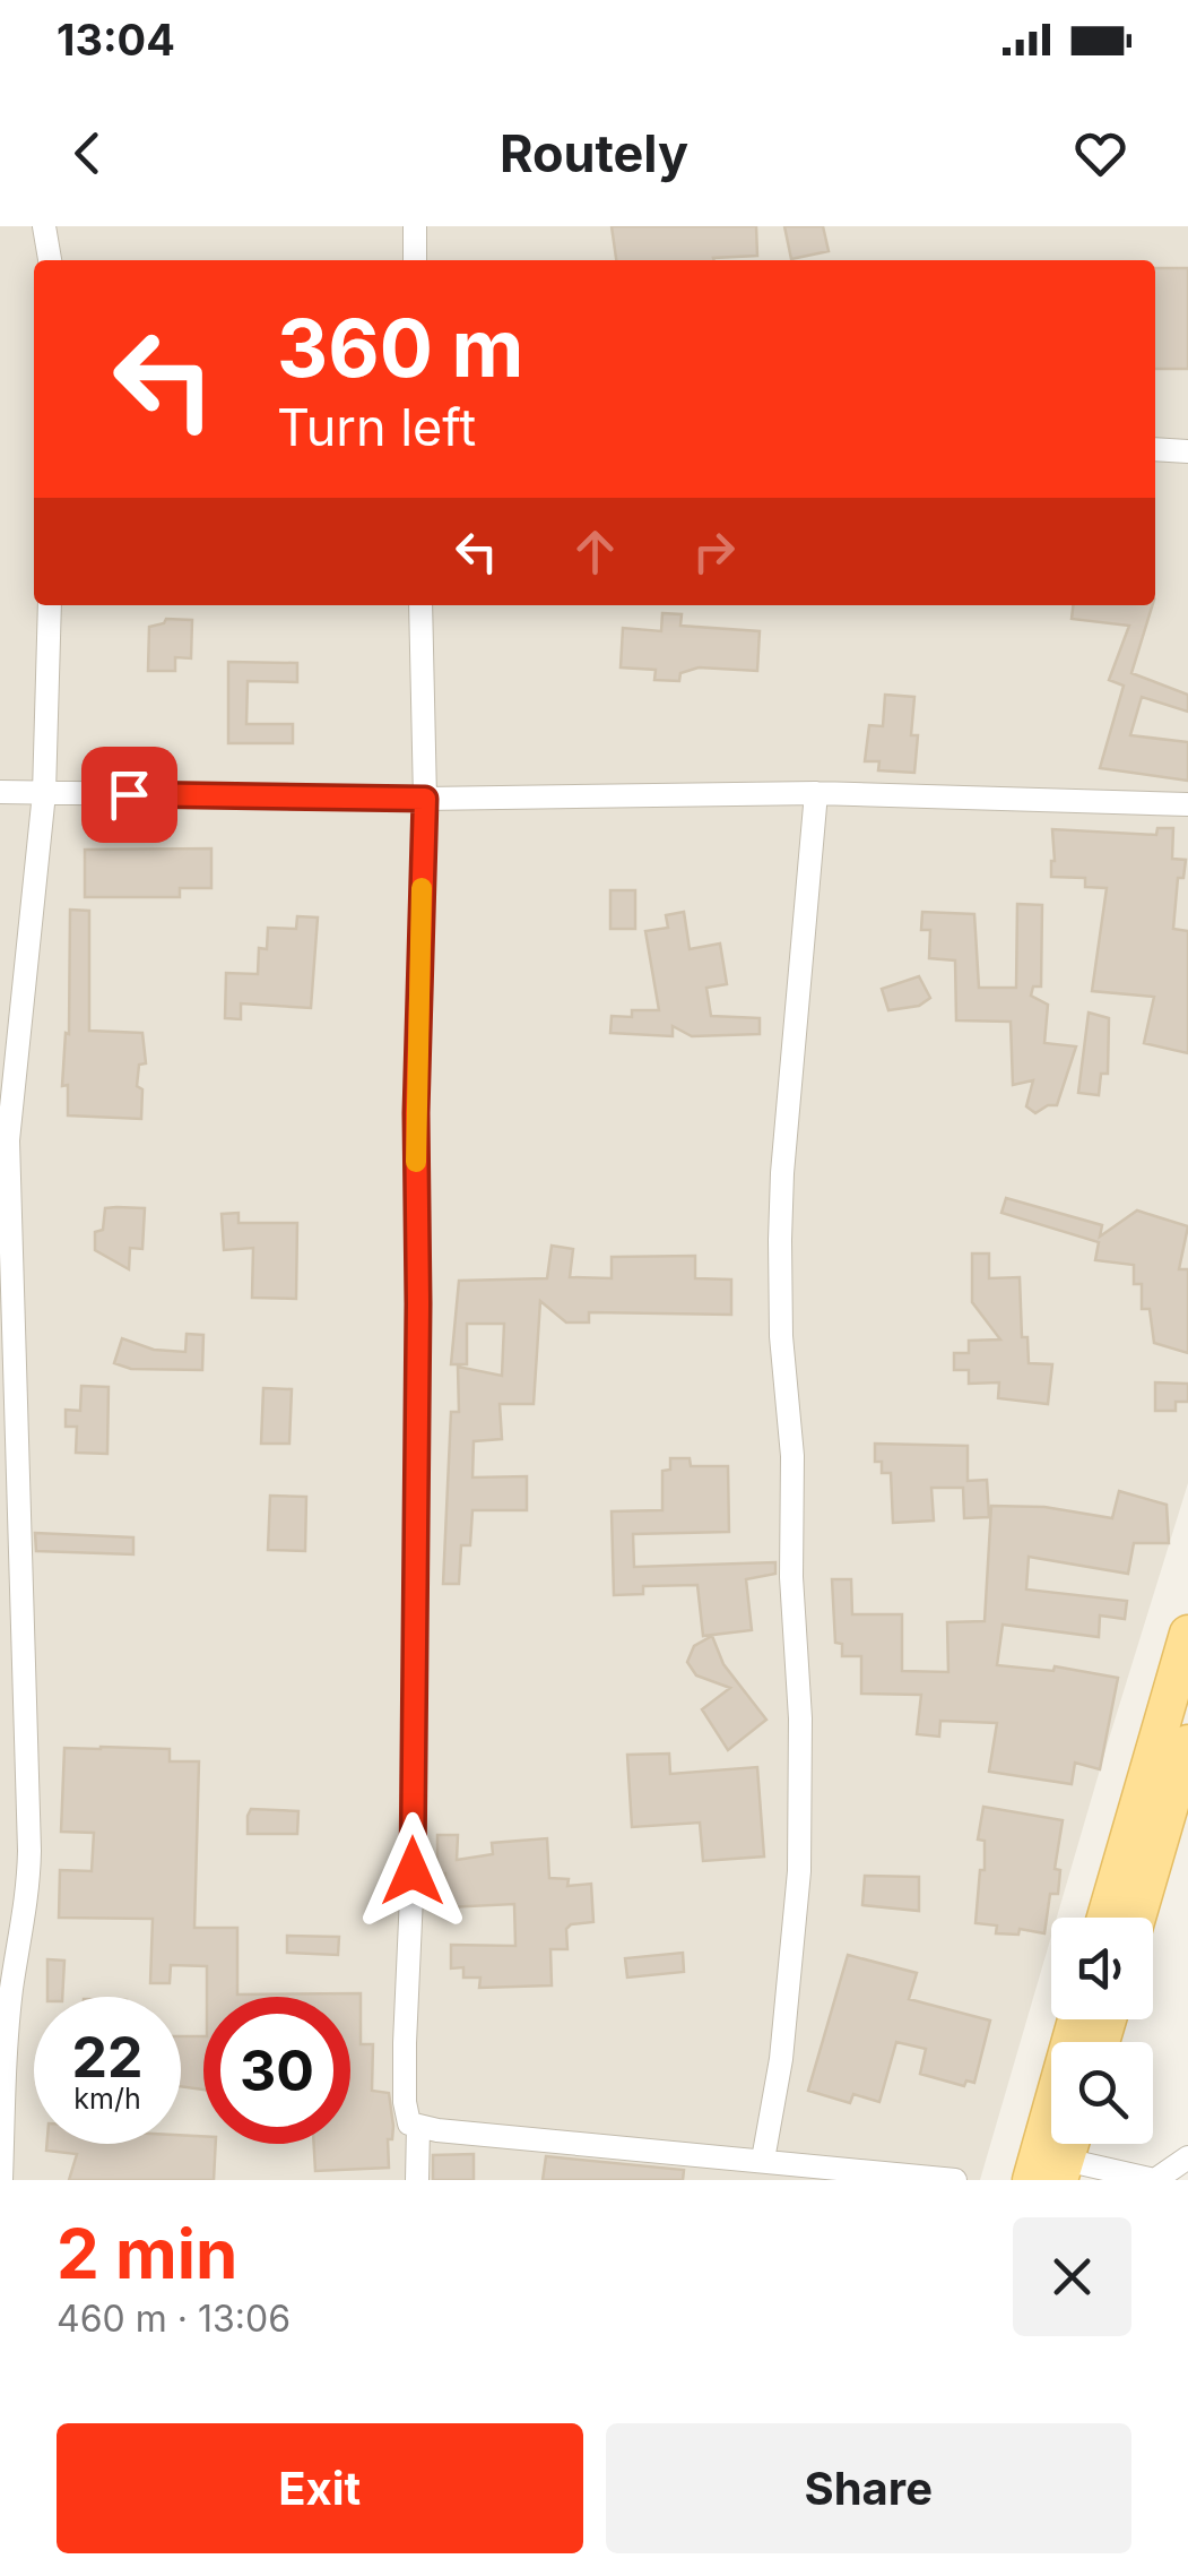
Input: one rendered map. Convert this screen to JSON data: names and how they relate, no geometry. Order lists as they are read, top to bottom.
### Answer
{
  "page": {
    "status": "13:04",
    "header": "Routely",
    "turn": ["360 m", "Turn left"],
    "speed": "22 km/h",
    "limit": "30",
    "heading": ["2 min", "460 m · 13:06"],
    "buttons": ["Exit", "Share"]
  }
}
